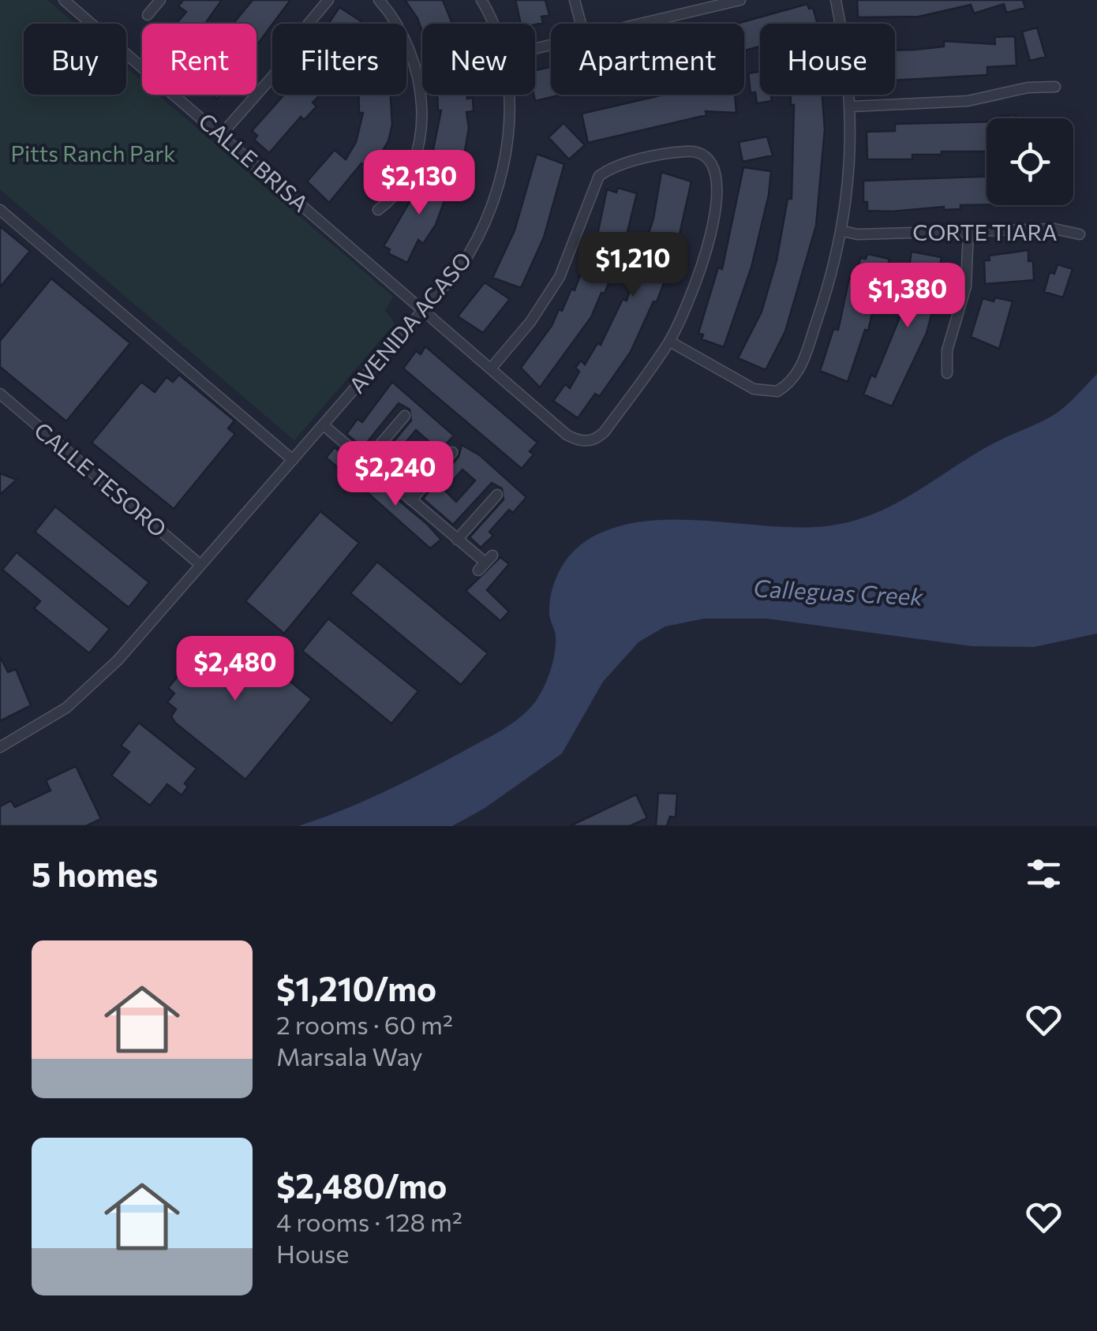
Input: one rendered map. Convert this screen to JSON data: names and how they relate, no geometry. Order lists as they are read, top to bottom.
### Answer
{
  "streets": {
    "street": [
      "CALLE BRISA",
      "CORTE TIARA",
      "AVENIDA ACASO",
      "CALLE TESORO"
    ]
  },
  "crossings": [
    ["CALLE BRISA", "AVENIDA ACASO"],
    ["AVENIDA ACASO", "CALLE TESORO"]
  ],
  "water": ["Calleguas Creek"],
  "parks": ["Pitts Ranch Park"],
  "page": {
    "chip": [
      "Buy",
      "Rent",
      "Filters",
      "New",
      "Apartment",
      "House"
    ],
    "price": [
      "$2,130",
      "$1,210",
      "$1,380",
      "$2,240",
      "$2,480"
    ],
    "heading": "5 homes",
    "list": [
      {
        "name": "$1,210/mo",
        "note": "2 rooms · 60 m² · Marsala Way"
      },
      {
        "name": "$2,480/mo",
        "note": "4 rooms · 128 m² · House"
      }
    ]
  }
}
